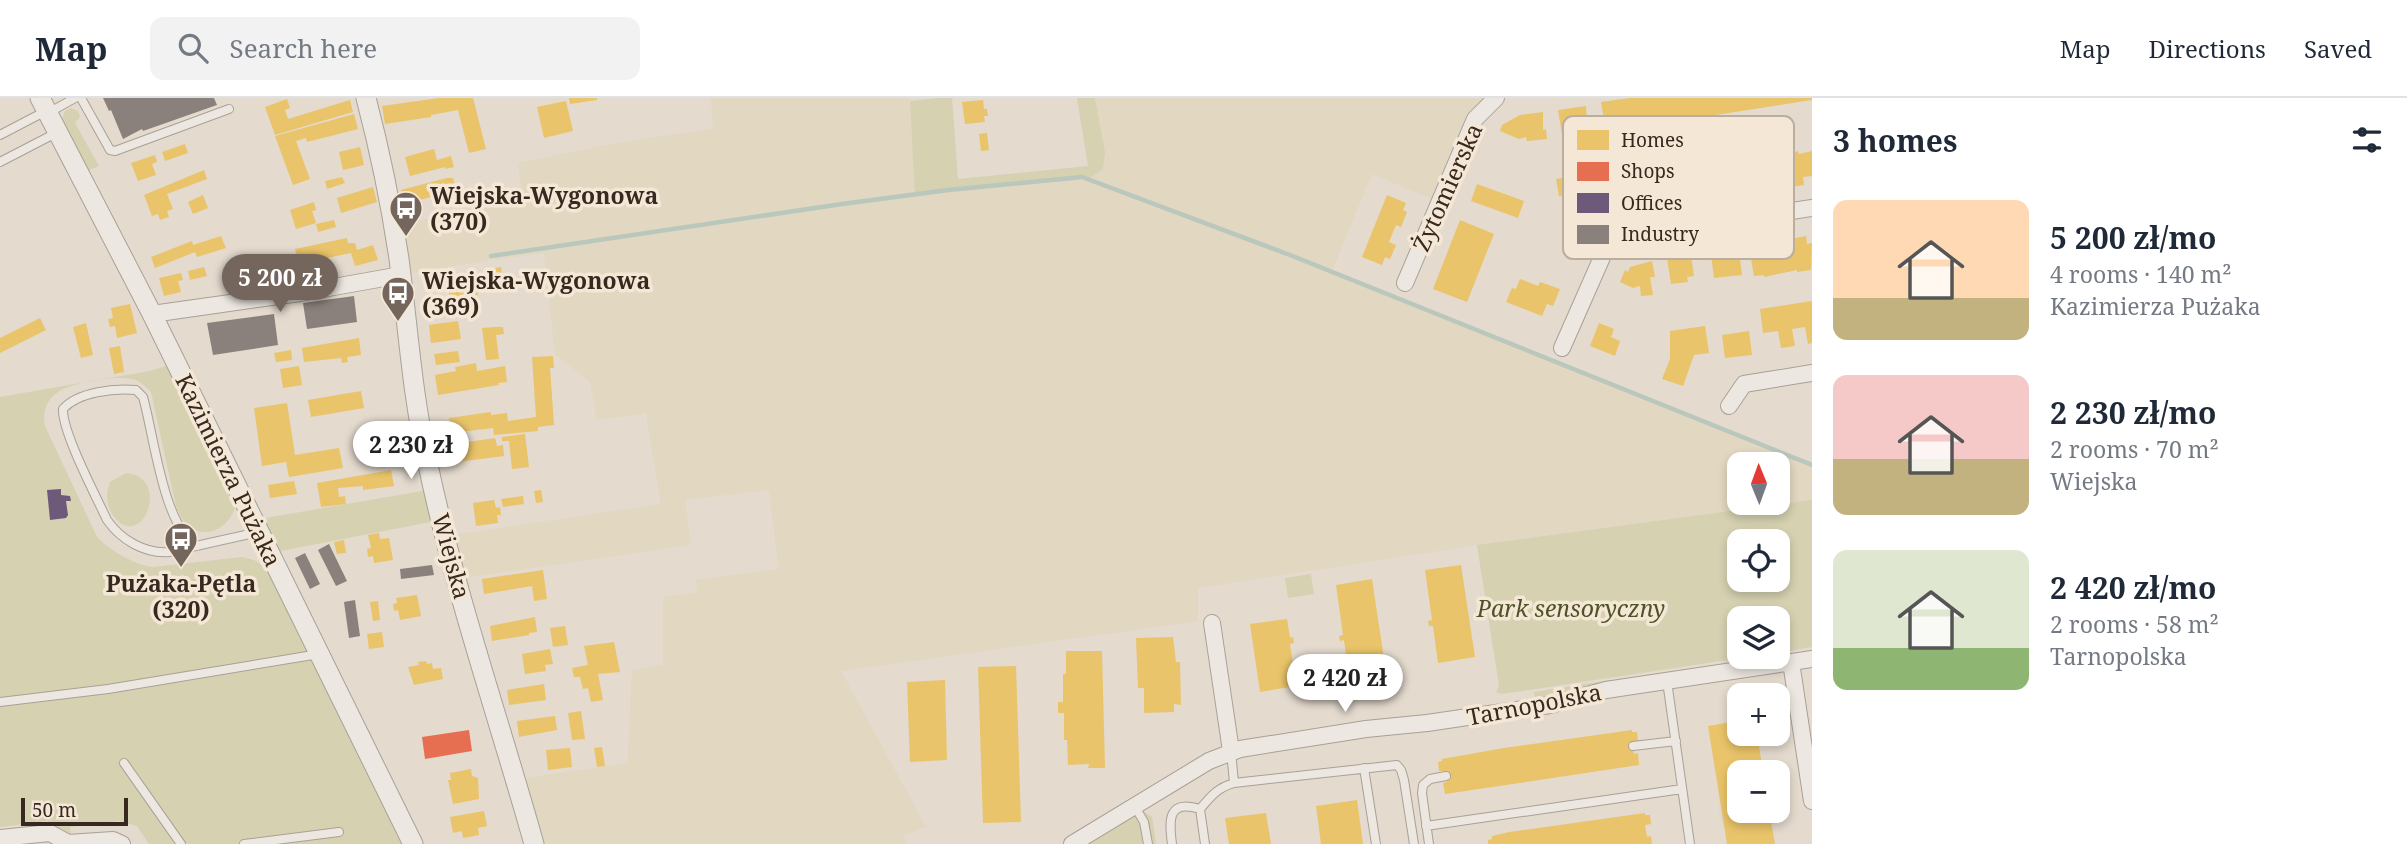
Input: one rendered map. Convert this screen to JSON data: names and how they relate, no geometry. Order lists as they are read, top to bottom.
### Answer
{
  "streets": {
    "street": [
      "Żytomierska",
      "Kazimierza Pużaka",
      "Wiejska",
      "Tarnopolska"
    ]
  },
  "parks": ["Park sensoryczny"],
  "places": {
    "bus stop": ["Wiejska-Wygonowa (370)", "Wiejska-Wygonowa (369)", "Pużaka-Pętla (320)"]
  },
  "legend": [
    "Homes",
    "Shops",
    "Offices",
    "Industry"
  ],
  "scale_bar": "50 m",
  "north": "top",
  "page": {
    "header": "Map",
    "search": "Search here",
    "nav": ["Map", "Directions", "Saved"],
    "heading": "3 homes",
    "list": [
      {
        "name": "5 200 zł/mo",
        "note": "4 rooms · 140 m² · Kazimierza Pużaka"
      },
      {
        "name": "2 230 zł/mo",
        "note": "2 rooms · 70 m² · Wiejska"
      },
      {
        "name": "2 420 zł/mo",
        "note": "2 rooms · 58 m² · Tarnopolska"
      }
    ],
    "price": ["5 200 zł", "2 230 zł", "2 420 zł"],
    "map_buttons": ["+", "−"],
    "scale": "50 m"
  }
}
